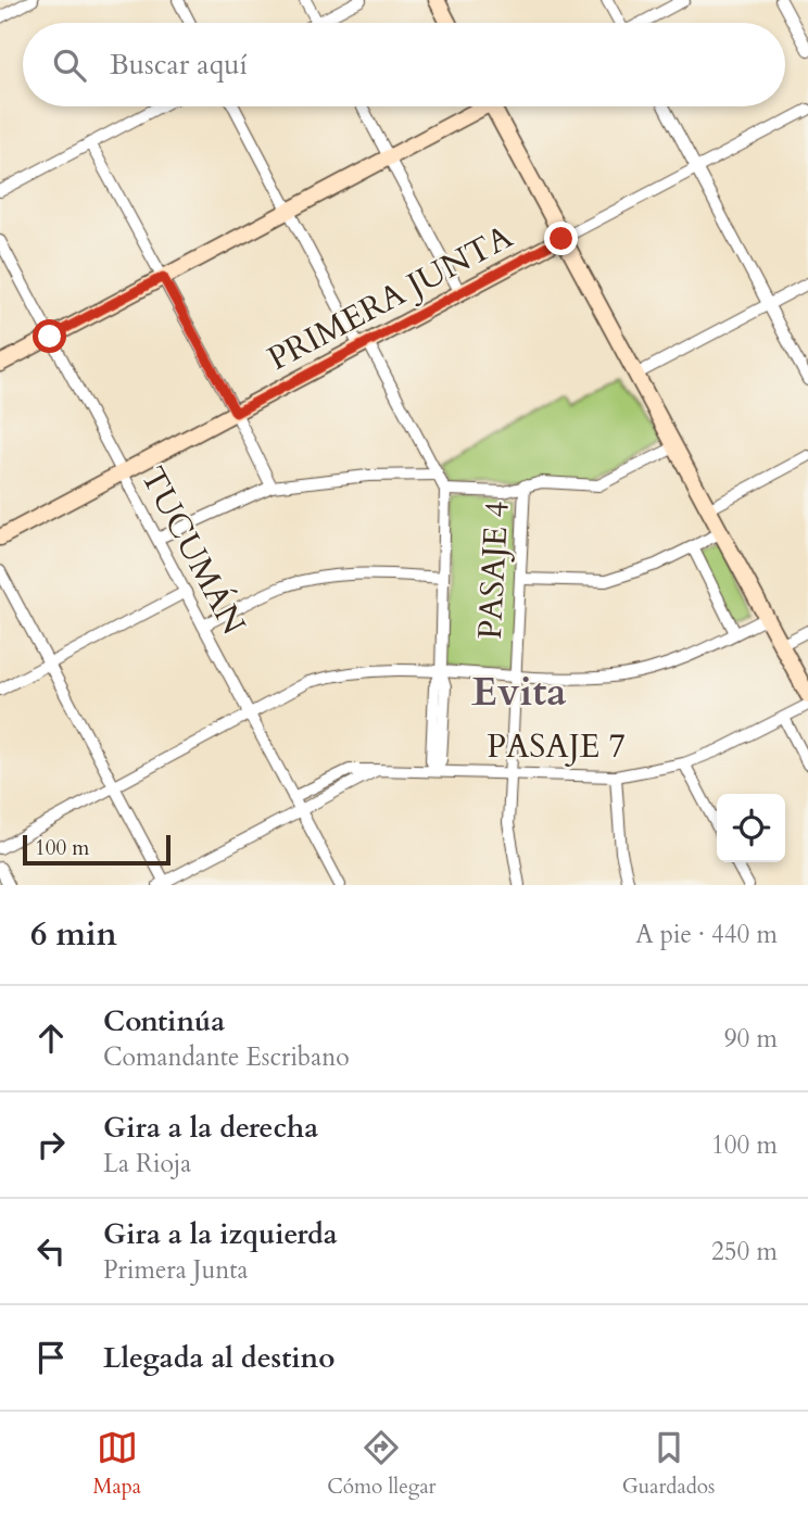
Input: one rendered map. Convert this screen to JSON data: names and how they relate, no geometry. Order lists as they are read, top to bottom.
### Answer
{
  "streets": {
    "main road": ["PRIMERA JUNTA"],
    "street": ["TUCUMÁN", "PASAJE 4", "PASAJE 7"]
  },
  "crossings": [
    ["PRIMERA JUNTA", "TUCUMÁN"],
    ["TUCUMÁN", "PASAJE 7"],
    ["PASAJE 4", "PASAJE 7"]
  ],
  "districts": ["Evita"],
  "scale_bar": "100 m",
  "page": {
    "search": "Buscar aquí",
    "scale": "100 m",
    "heading": ["6 min", "A pie · 440 m"],
    "list": [
      ["Continúa", "Comandante Escribano", "90 m"],
      ["Gira a la derecha", "La Rioja", "100 m"],
      ["Gira a la izquierda", "Primera Junta", "250 m"],
      "Llegada al destino"
    ],
    "nav": ["Mapa", "Cómo llegar", "Guardados"]
  }
}
